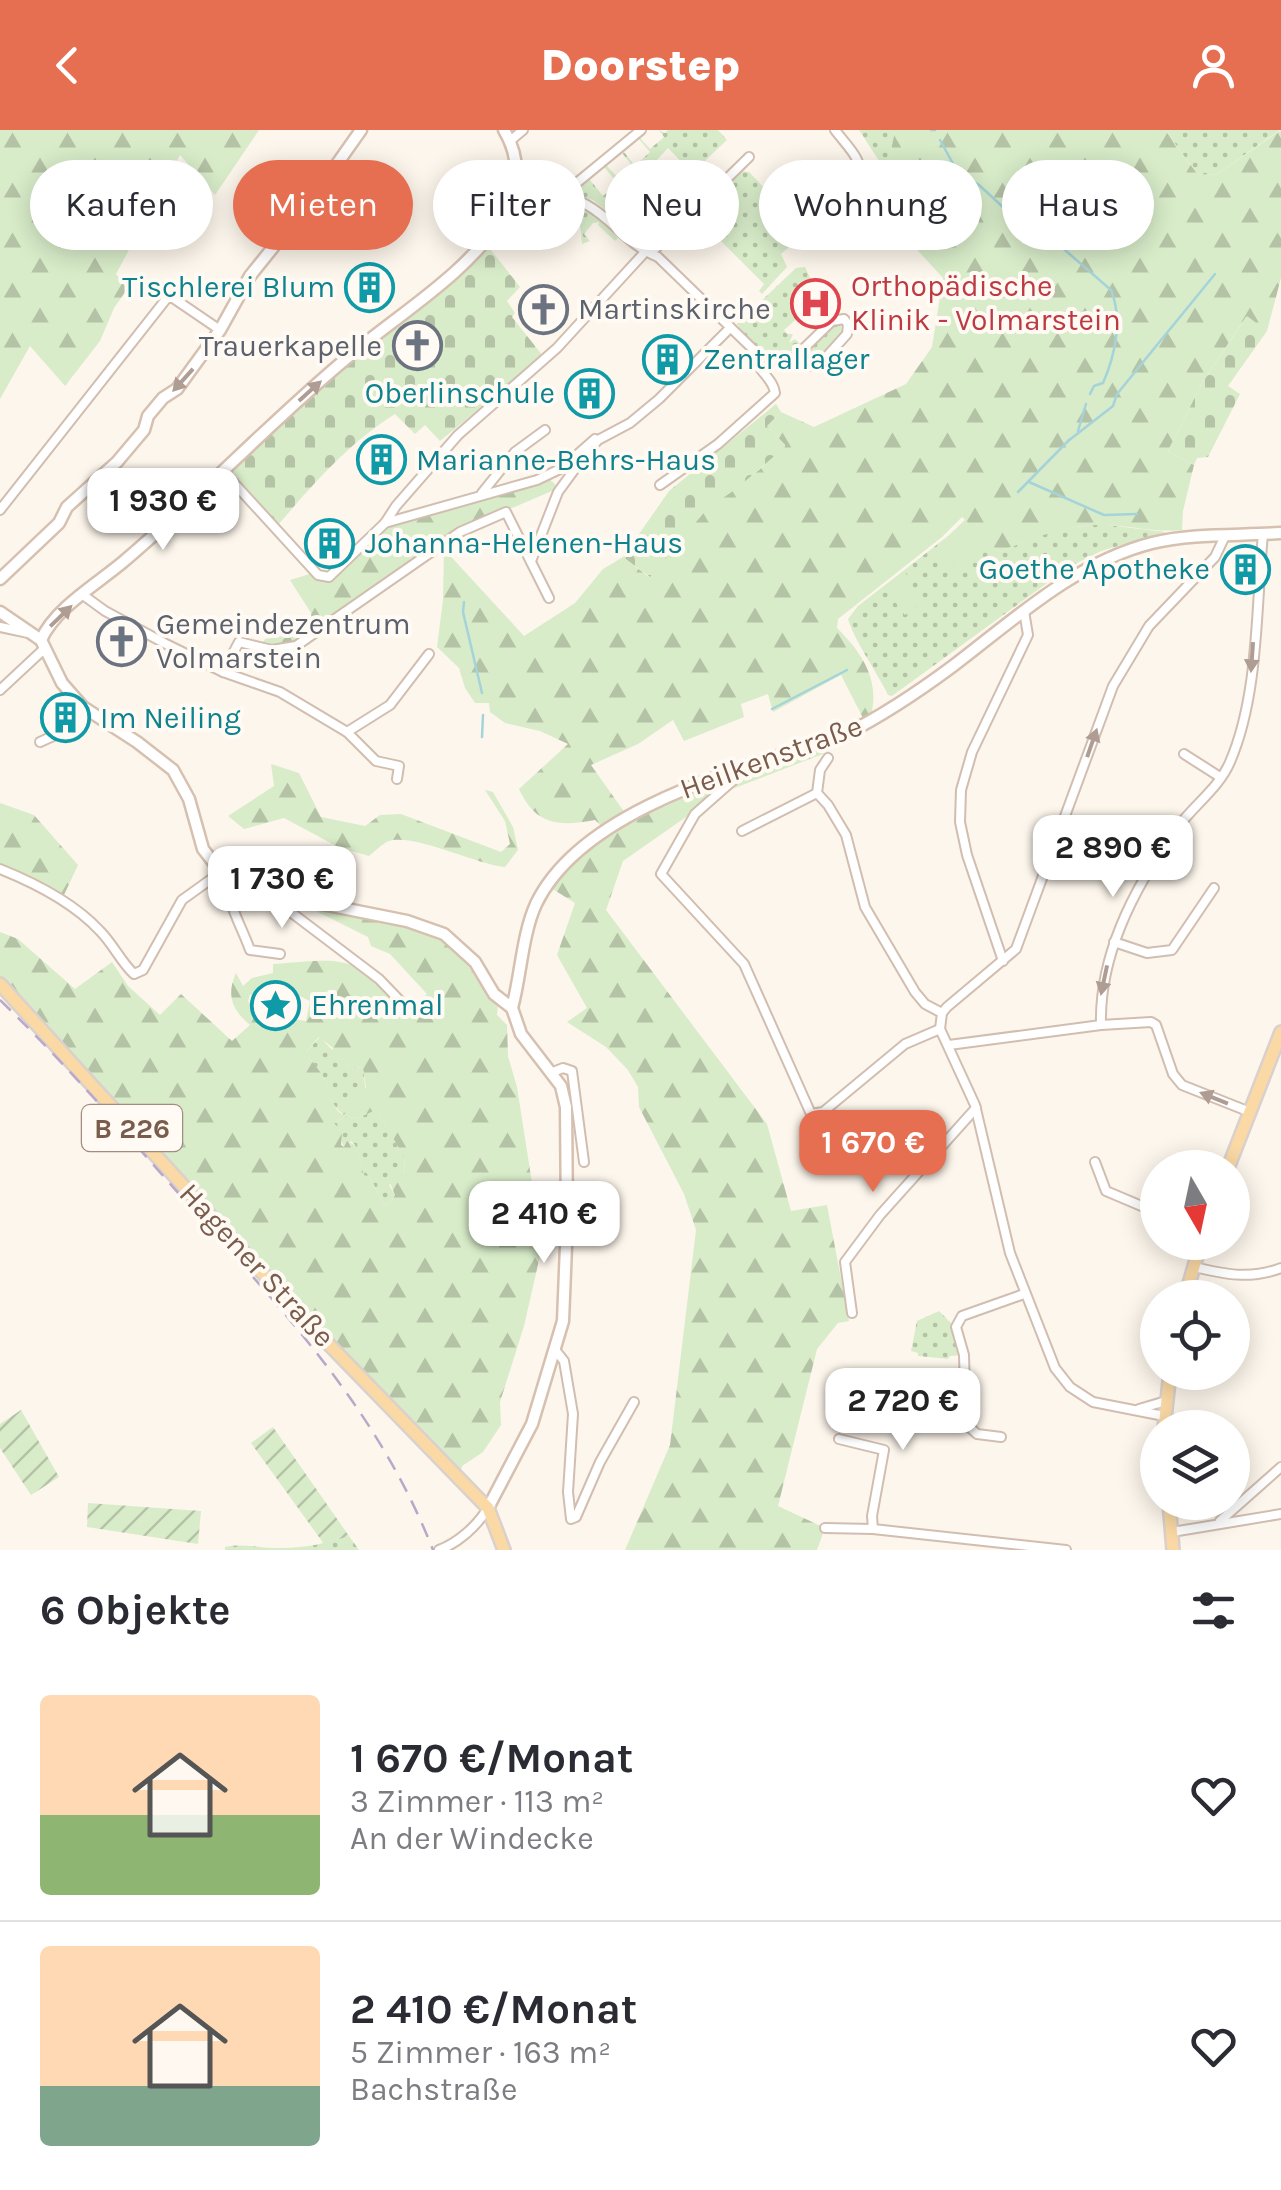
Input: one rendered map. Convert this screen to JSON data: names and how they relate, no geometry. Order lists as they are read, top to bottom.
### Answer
{
  "streets": {
    "main road": ["B 226", "Hagener Straße"],
    "street": ["Heilkenstraße"]
  },
  "places": {
    "building": [
      "Tischlerei Blum",
      "Zentrallager",
      "Oberlinschule",
      "Marianne-Behrs-Haus",
      "Johanna-Helenen-Haus",
      "Goethe Apotheke",
      "Im Neiling"
    ],
    "hospital": ["Orthopädische Klinik - Volmarstein"],
    "church": ["Martinskirche", "Trauerkapelle", "Gemeindezentrum Volmarstein"],
    "place": ["Ehrenmal"]
  },
  "north": "bottom",
  "page": {
    "header": "Doorstep",
    "chip": [
      "Kaufen",
      "Mieten",
      "Filter",
      "Neu",
      "Wohnung",
      "Haus"
    ],
    "price": [
      "1 930 €",
      "2 890 €",
      "1 730 €",
      "1 670 €",
      "2 410 €",
      "2 720 €"
    ],
    "heading": "6 Objekte",
    "list": [
      {
        "name": "1 670 €/Monat",
        "note": "3 Zimmer · 113 m² · An der Windecke"
      },
      {
        "name": "2 410 €/Monat",
        "note": "5 Zimmer · 163 m² · Bachstraße"
      }
    ]
  }
}
